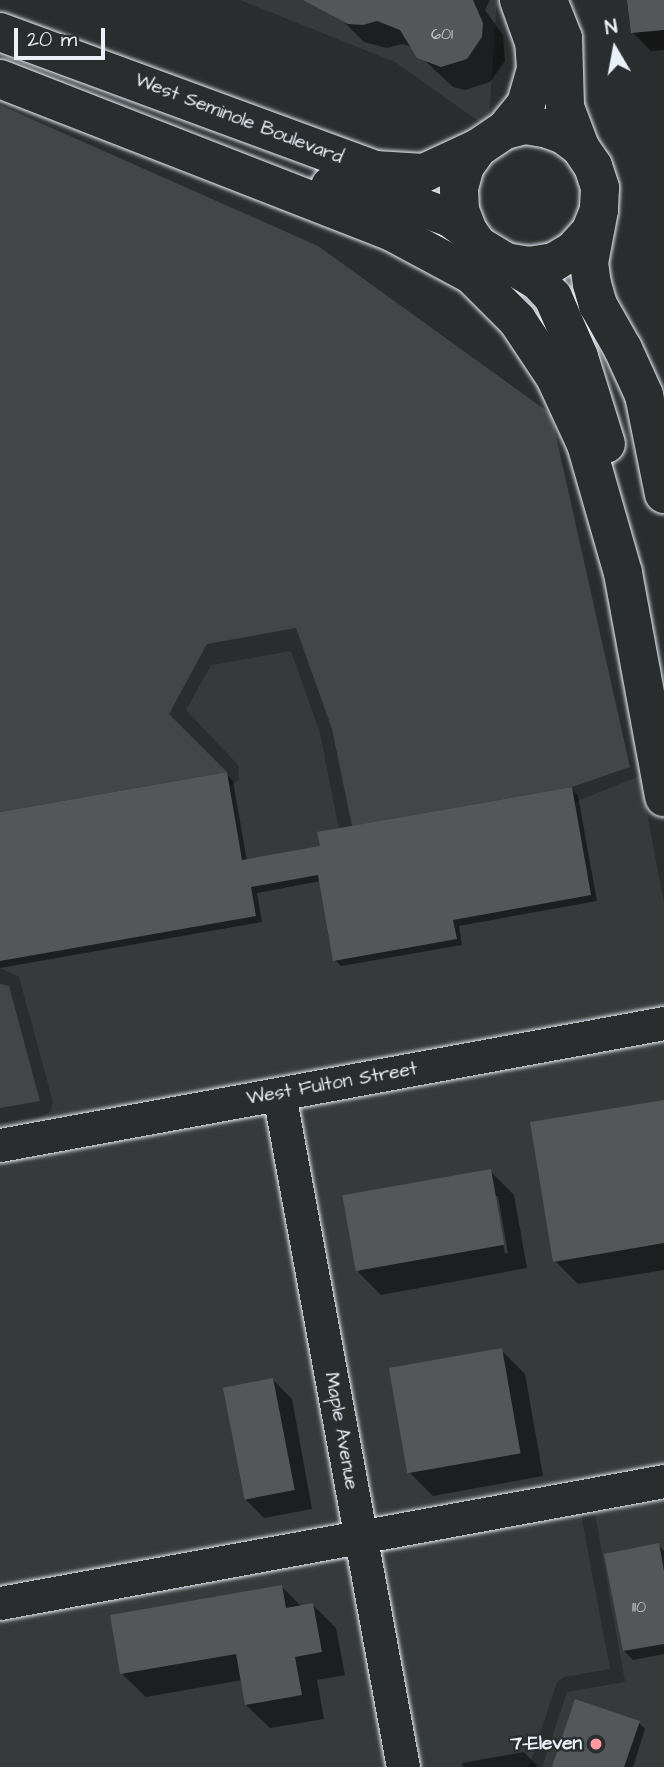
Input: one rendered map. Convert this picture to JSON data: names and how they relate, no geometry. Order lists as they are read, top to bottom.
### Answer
{
  "streets": {
    "main road": ["West Seminole Boulevard"],
    "street": ["West Fulton Street", "Maple Avenue"]
  },
  "crossings": [
    ["West Fulton Street", "Maple Avenue"]
  ],
  "places": ["7-Eleven"],
  "house_numbers": ["601", "110"],
  "scale_bar": "20 m",
  "north": "top"
}
